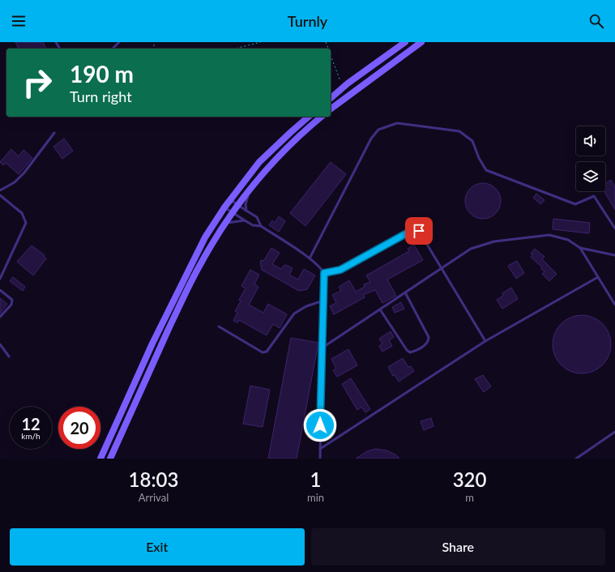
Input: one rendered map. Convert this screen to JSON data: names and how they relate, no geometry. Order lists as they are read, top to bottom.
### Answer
{
  "page": {
    "header": "Turnly",
    "turn": ["190 m", "Turn right"],
    "speed": "12 km/h",
    "limit": "20",
    "eta": [
      "18:03",
      "Arrival",
      "1",
      "min",
      "320",
      "m"
    ],
    "buttons": ["Exit", "Share"]
  }
}
